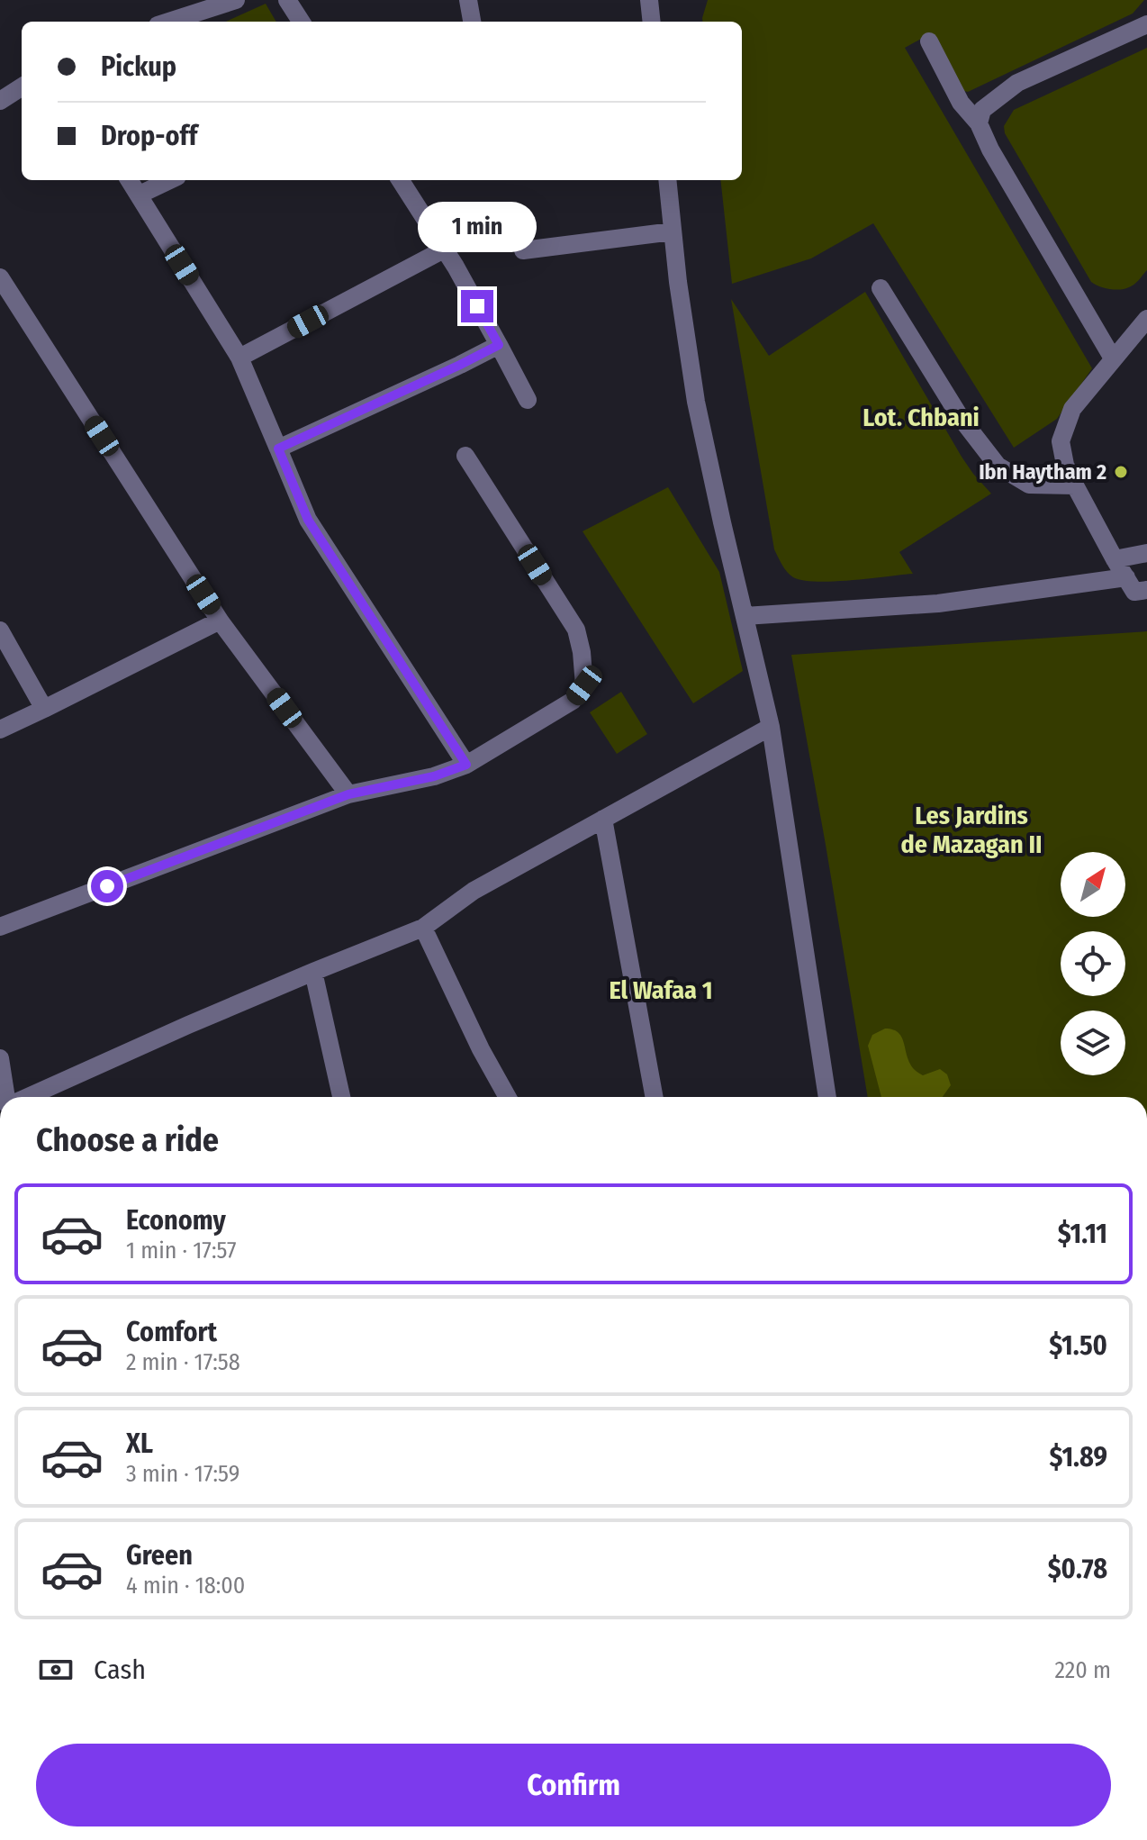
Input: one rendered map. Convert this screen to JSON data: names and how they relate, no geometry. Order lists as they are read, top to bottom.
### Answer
{
  "districts": ["Lot. Chbani", "Les Jardins de Mazagan II", "El Wafaa 1"],
  "places": ["Ibn Haytham 2"],
  "north": "top right",
  "page": {
    "banner": ["Pickup", "Drop-off"],
    "bubble": "1 min",
    "heading": "Choose a ride",
    "list": [
      {
        "name": "Economy",
        "note": "1 min · 17:57",
        "value": "$1.11"
      },
      {
        "name": "Comfort",
        "note": "2 min · 17:58",
        "value": "$1.50"
      },
      {
        "name": "XL",
        "note": "3 min · 17:59",
        "value": "$1.89"
      },
      {
        "name": "Green",
        "note": "4 min · 18:00",
        "value": "$0.78"
      }
    ],
    "pay": ["Cash", "220 m"],
    "buttons": "Confirm"
  }
}
